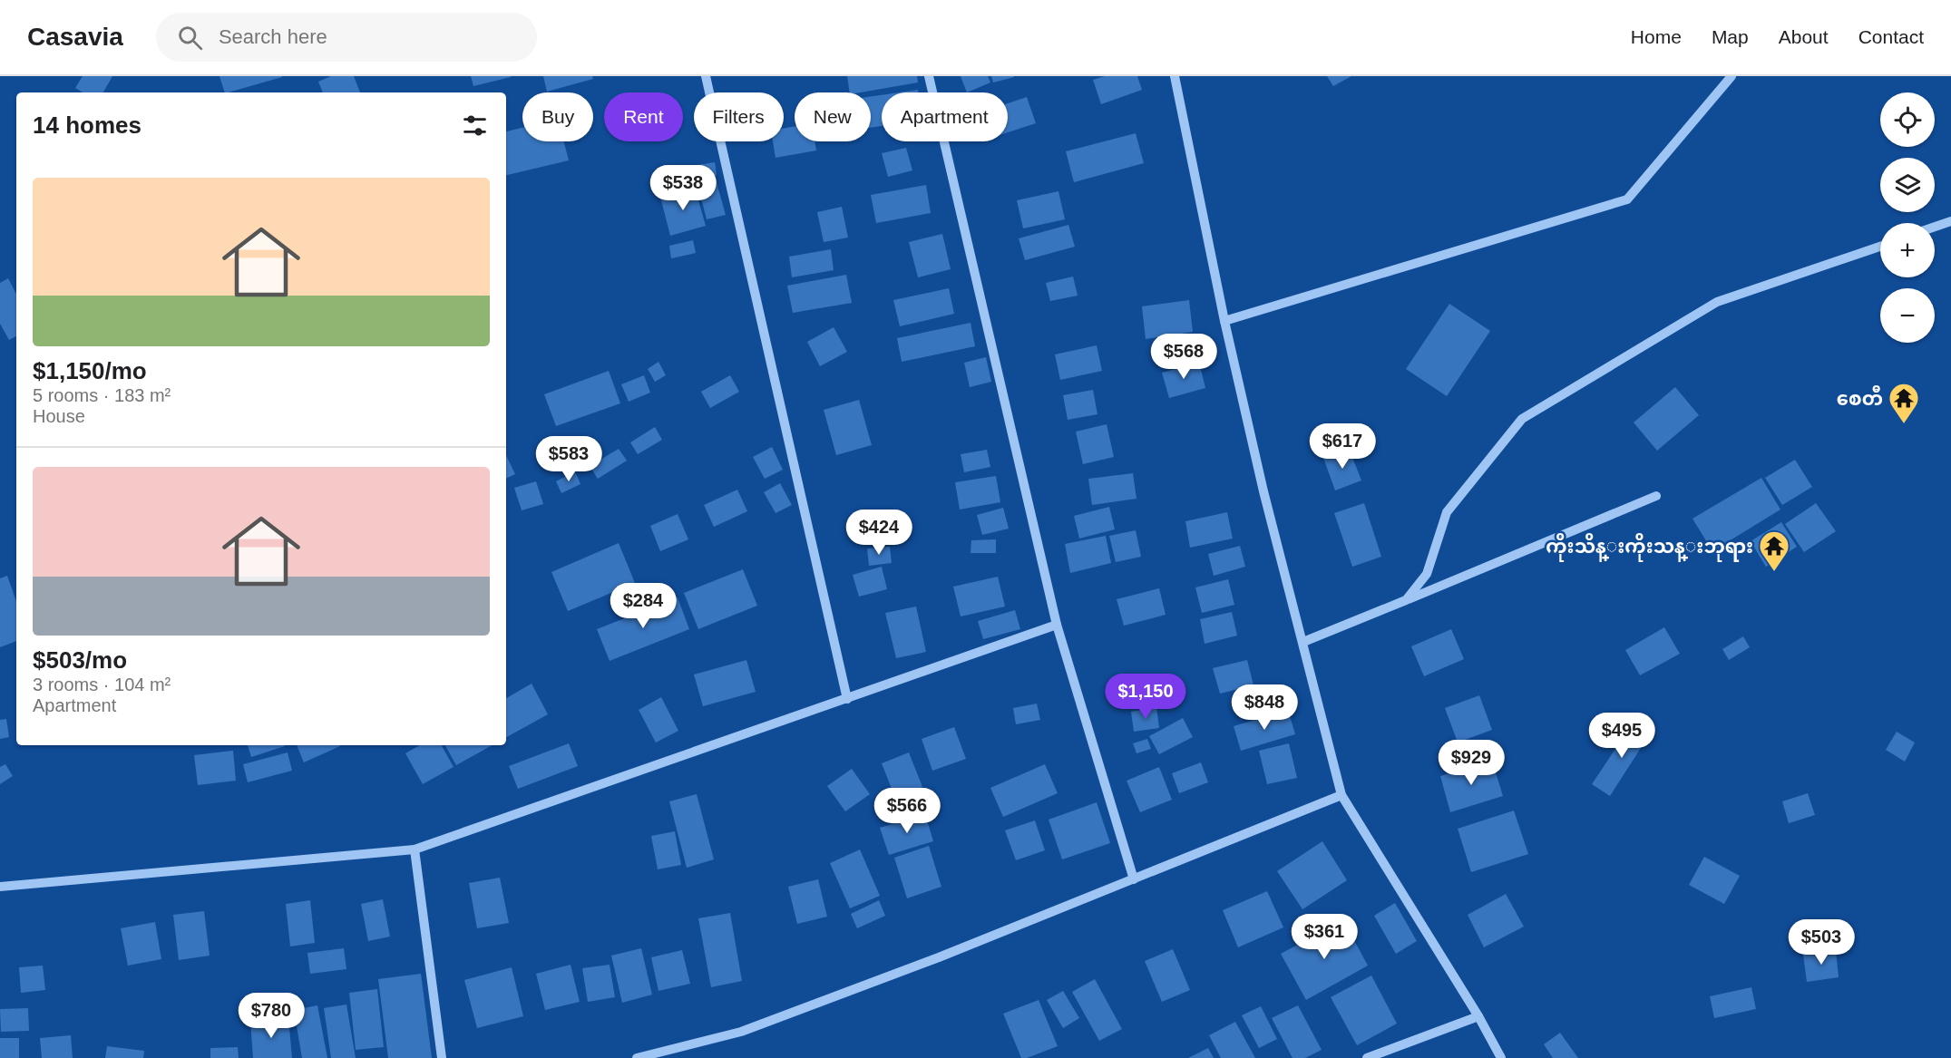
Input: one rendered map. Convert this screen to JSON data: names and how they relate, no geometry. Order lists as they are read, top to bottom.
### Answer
{
  "places": {
    "temple": ["စေတီ", "ကိုးသိန္းကိုးသန္းဘုရား"]
  },
  "page": {
    "header": "Casavia",
    "search": "Search here",
    "nav": [
      "Home",
      "Map",
      "About",
      "Contact"
    ],
    "map_buttons": ["+", "−"],
    "chip": [
      "Buy",
      "Rent",
      "Filters",
      "New",
      "Apartment"
    ],
    "heading": "14 homes",
    "list": [
      {
        "name": "$1,150/mo",
        "note": "5 rooms · 183 m² · House"
      },
      {
        "name": "$503/mo",
        "note": "3 rooms · 104 m² · Apartment"
      }
    ],
    "price": [
      "$538",
      "$568",
      "$617",
      "$583",
      "$424",
      "$284",
      "$1,150",
      "$848",
      "$495",
      "$929",
      "$566",
      "$361",
      "$503",
      "$780"
    ]
  }
}
